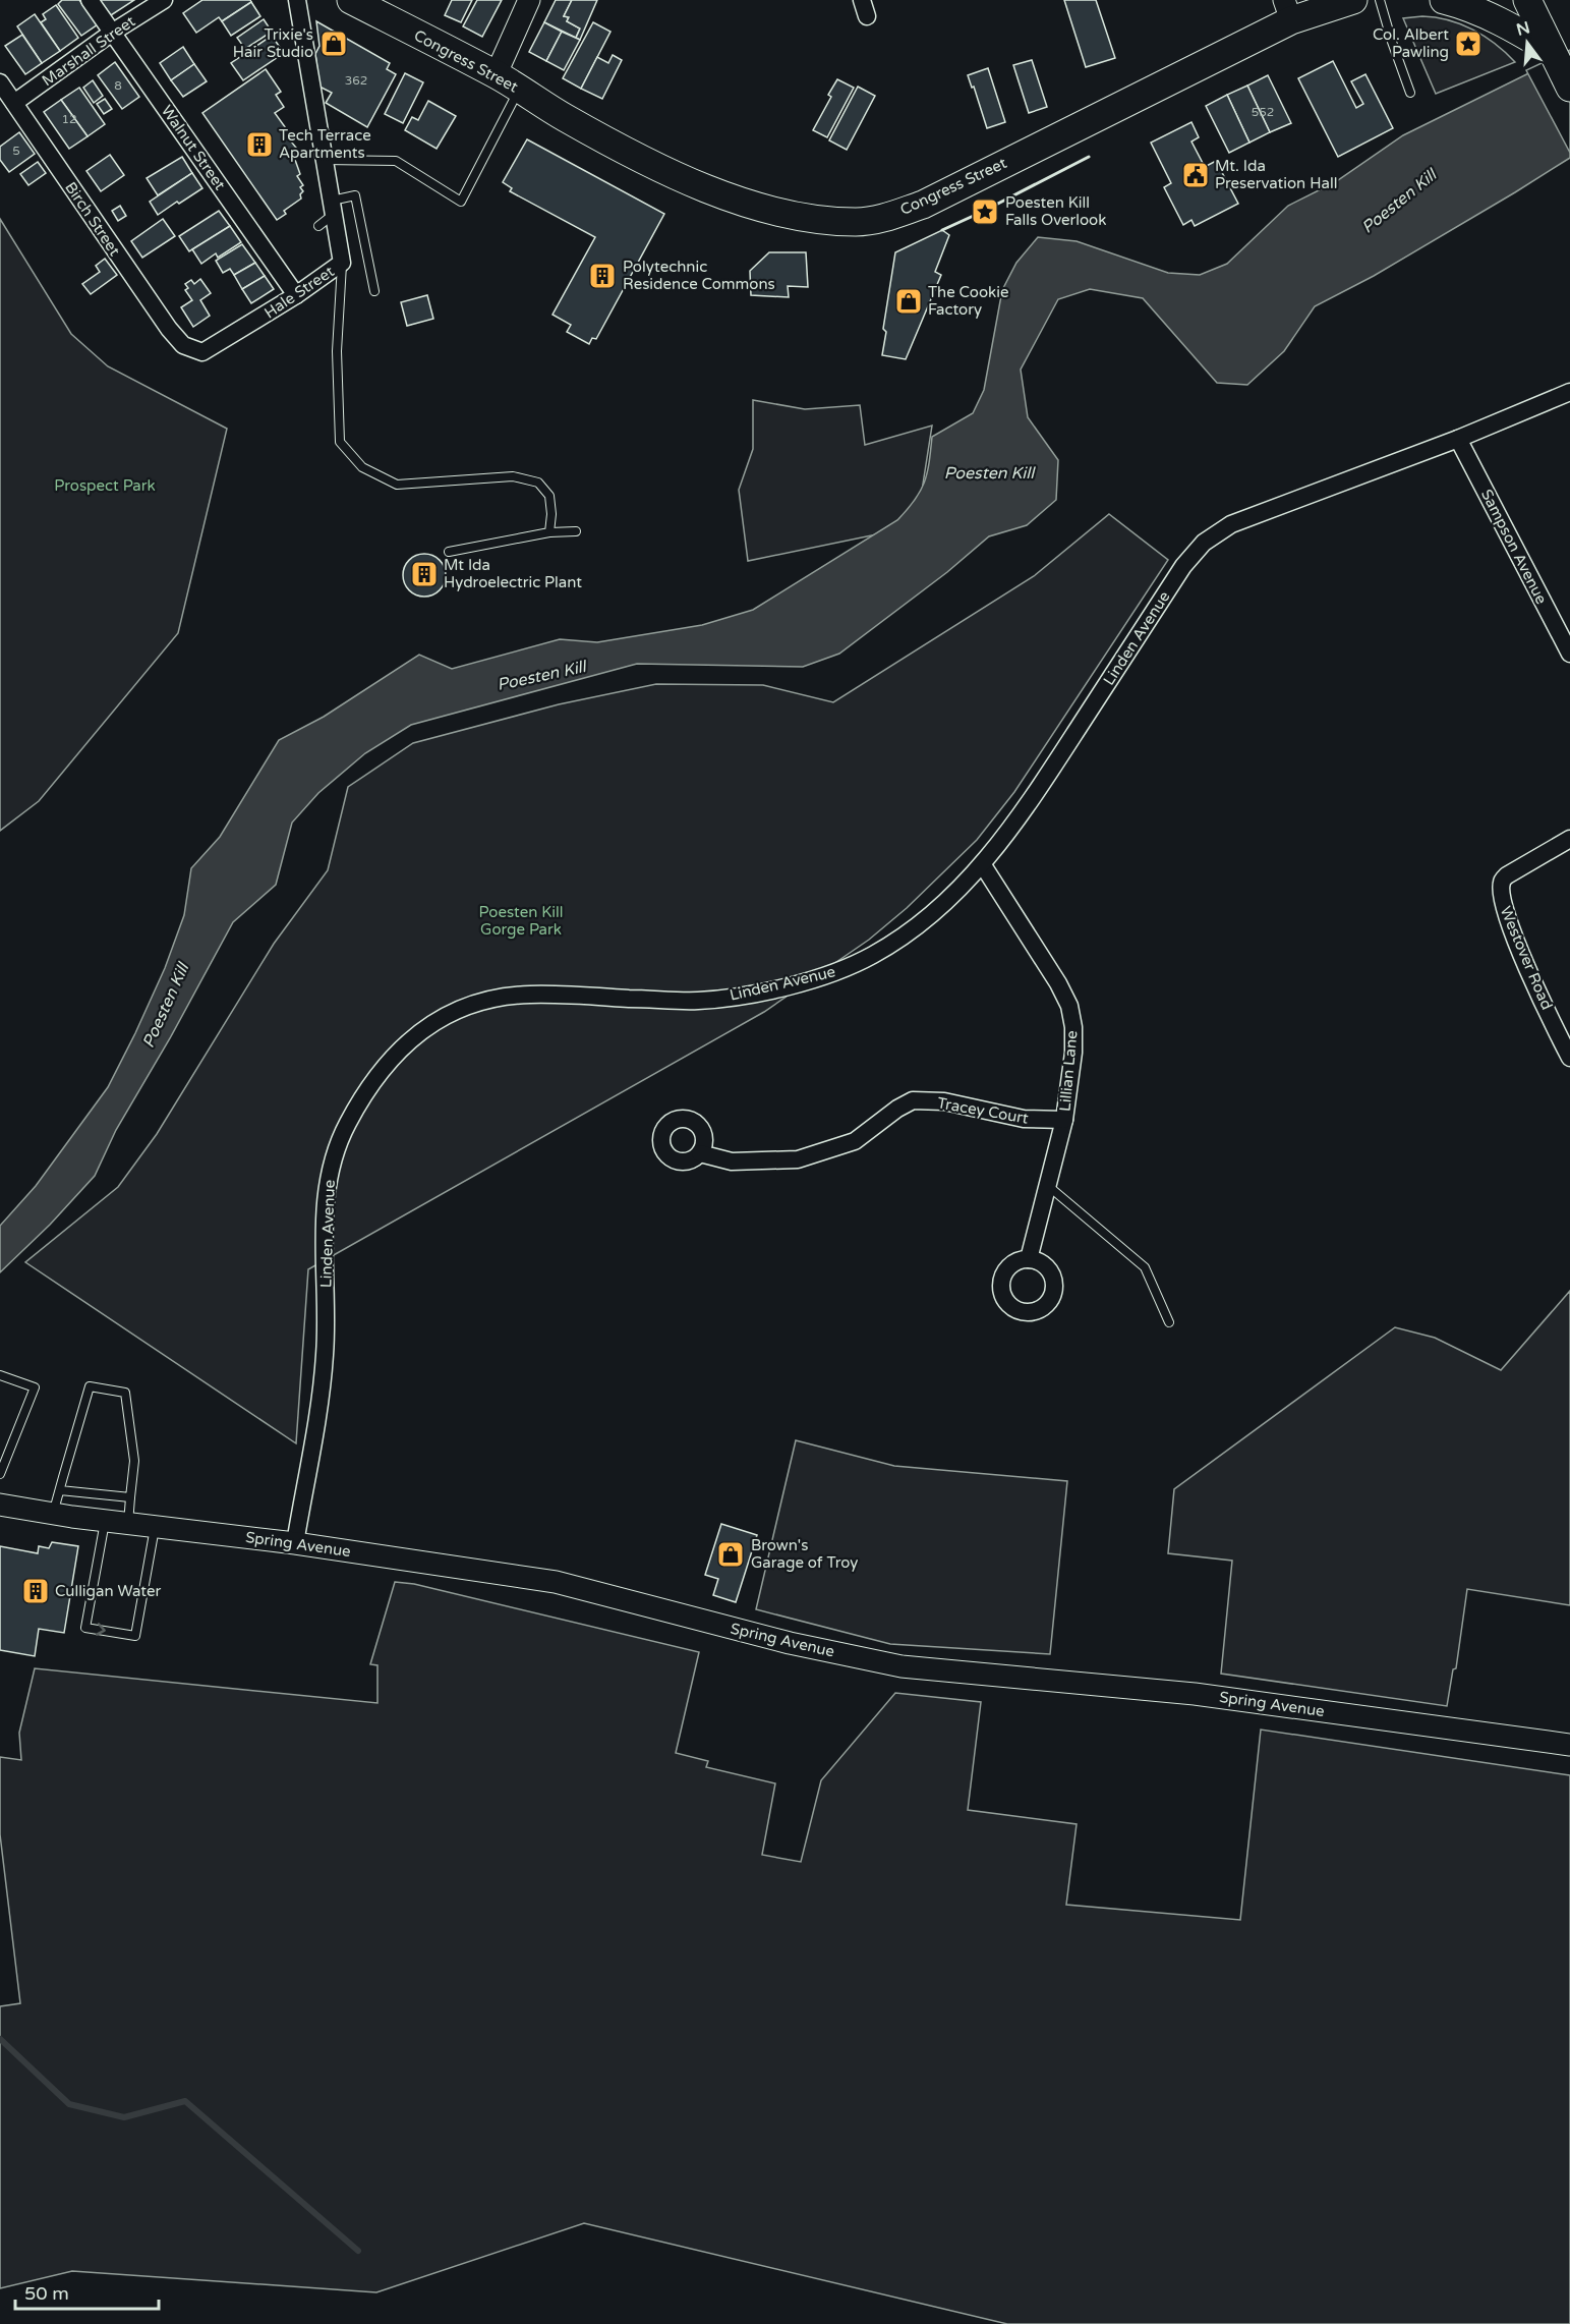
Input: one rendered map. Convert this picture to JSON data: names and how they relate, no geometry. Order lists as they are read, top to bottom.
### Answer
{
  "streets": {
    "main road": ["Congress Street"],
    "street": [
      "Marshall Street",
      "Walnut Street",
      "Birch Street",
      "Hale Street",
      "Sampson Avenue",
      "Linden Avenue",
      "Westover Road",
      "Lillian Lane",
      "Tracey Court",
      "Spring Avenue"
    ]
  },
  "crossings": [
    ["Marshall Street", "Walnut Street"],
    ["Marshall Street", "Birch Street"],
    ["Walnut Street", "Hale Street"],
    ["Birch Street", "Hale Street"],
    ["Sampson Avenue", "Linden Avenue"],
    ["Linden Avenue", "Lillian Lane"],
    ["Linden Avenue", "Spring Avenue"],
    ["Lillian Lane", "Tracey Court"]
  ],
  "water": ["Poesten Kill"],
  "parks": ["Prospect Park", "Poesten Kill Gorge Park"],
  "places": {
    "shop": ["Trixie's Hair Studio", "The Cookie Factory", "Brown's Garage of Troy"],
    "place": ["Col. Albert Pawling", "Poesten Kill Falls Overlook"],
    "building": [
      "Tech Terrace Apartments",
      "Polytechnic Residence Commons",
      "Mt Ida Hydroelectric Plant",
      "Culligan Water"
    ],
    "public building": ["Mt. Ida Preservation Hall"]
  },
  "house_numbers": [
    "362",
    "8",
    "552",
    "12",
    "5"
  ],
  "scale_bar": "50 m",
  "north": "top"
}
